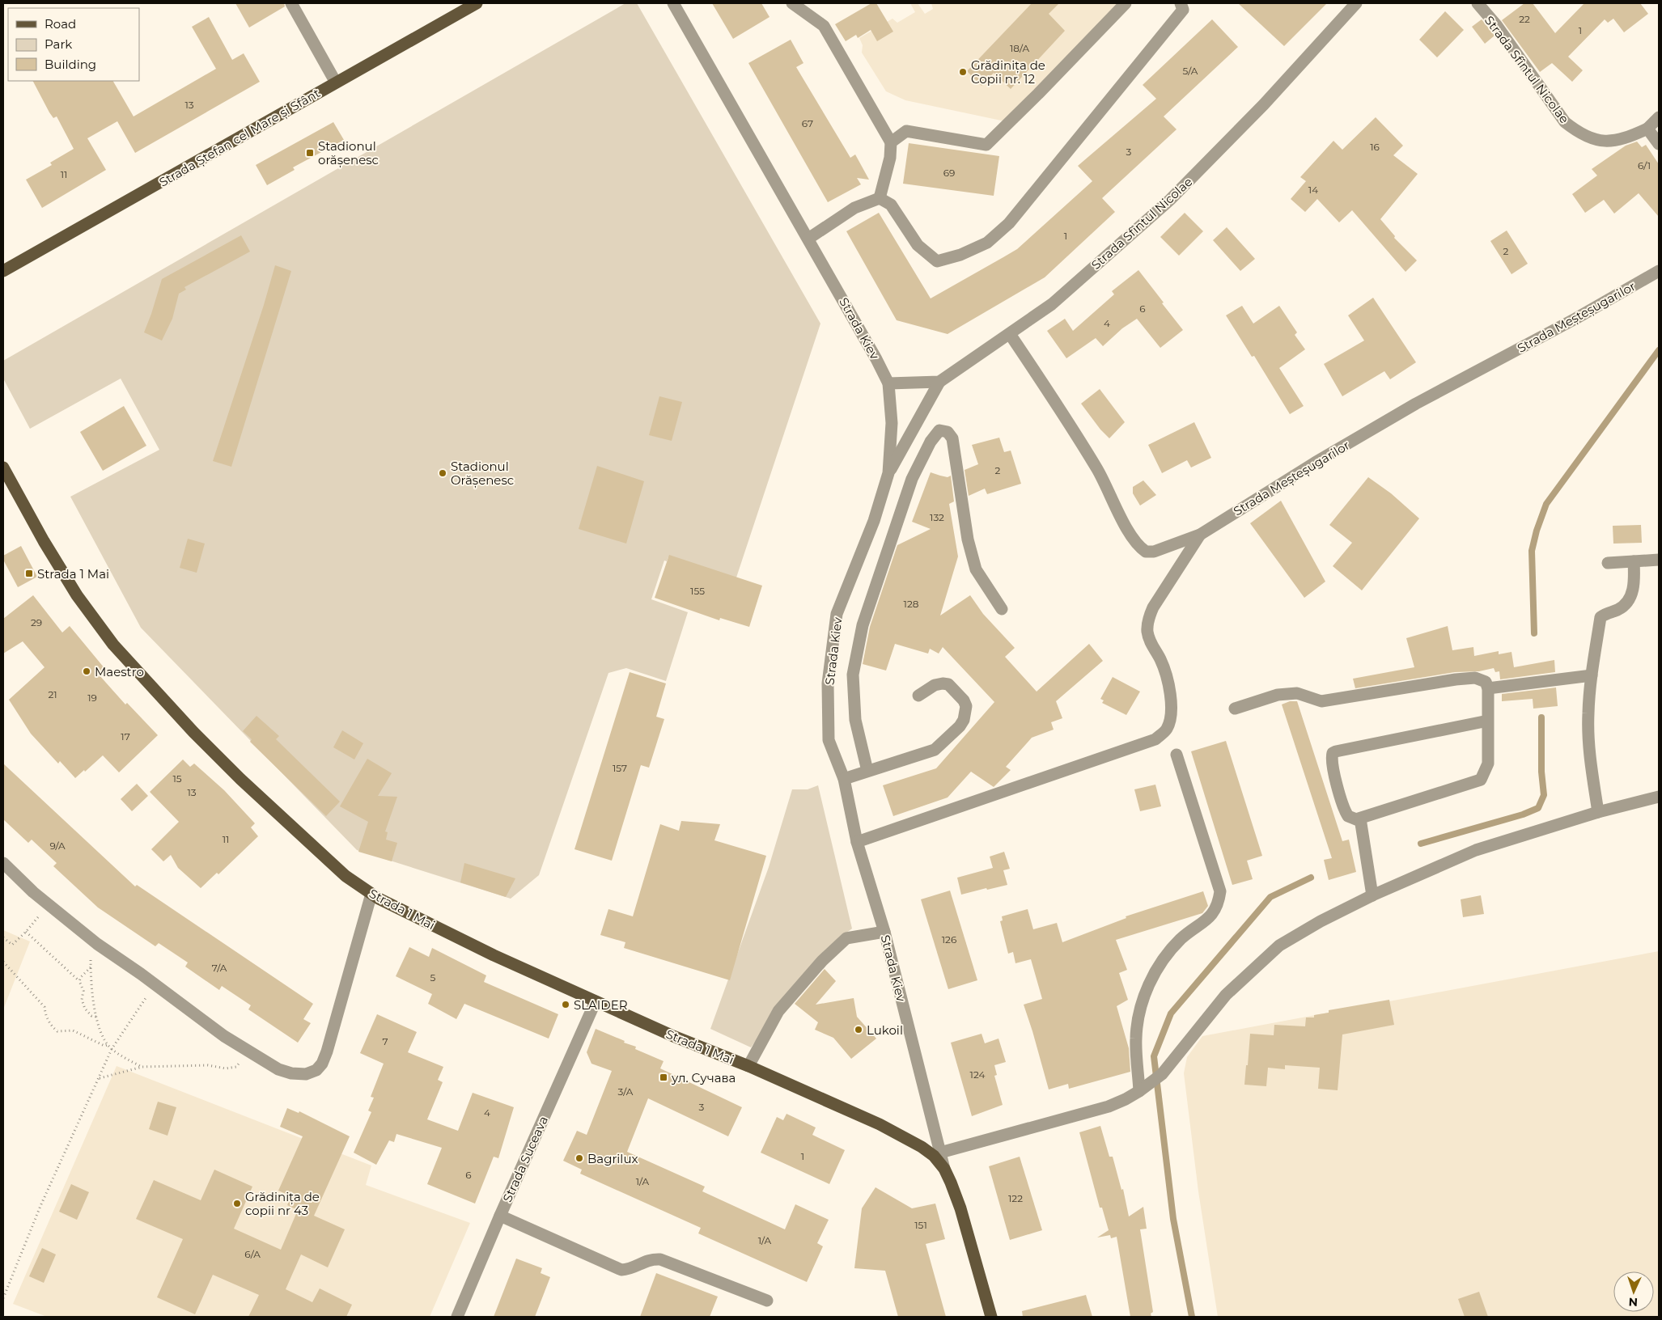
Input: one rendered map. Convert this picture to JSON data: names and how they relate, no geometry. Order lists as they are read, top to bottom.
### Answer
{
  "streets": {
    "main road": ["Strada Ștefan cel Mare și Sfânt", "Strada Kiev", "Strada 1 Mai"],
    "street": ["Strada Sfîntul Nicolae", "Strada Meșteșugarilor", "Strada Suceava"]
  },
  "crossings": [
    ["Strada Sfîntul Nicolae", "Strada Meșteșugarilor"],
    ["Strada Kiev", "Strada 1 Mai"],
    ["Strada 1 Mai", "Strada Suceava"]
  ],
  "places": {
    "other": [
      "Grădinița de Copii nr. 12",
      "Stadionul Orășenesc",
      "Maestro",
      "SLAIDER",
      "Lukoil",
      "Bagrilux",
      "Grădinița de copii nr 43"
    ],
    "transit": ["Stadionul orășenesc", "Strada 1 Mai", "ул. Сучава"]
  },
  "house_numbers": [
    "22",
    "1",
    "18/A",
    "5/A",
    "13",
    "67",
    "16",
    "3",
    "6/1",
    "69",
    "11",
    "14",
    "1",
    "2",
    "6",
    "4",
    "2",
    "132",
    "155",
    "128",
    "29",
    "21",
    "19",
    "17",
    "157",
    "15",
    "13",
    "11",
    "9/A",
    "126",
    "7/A",
    "5",
    "7",
    "124",
    "3/A",
    "3",
    "4",
    "1",
    "6",
    "1/A",
    "122",
    "151",
    "1/A",
    "6/A"
  ],
  "legend": ["Road", "Park", "Building"],
  "north": "bottom"
}
